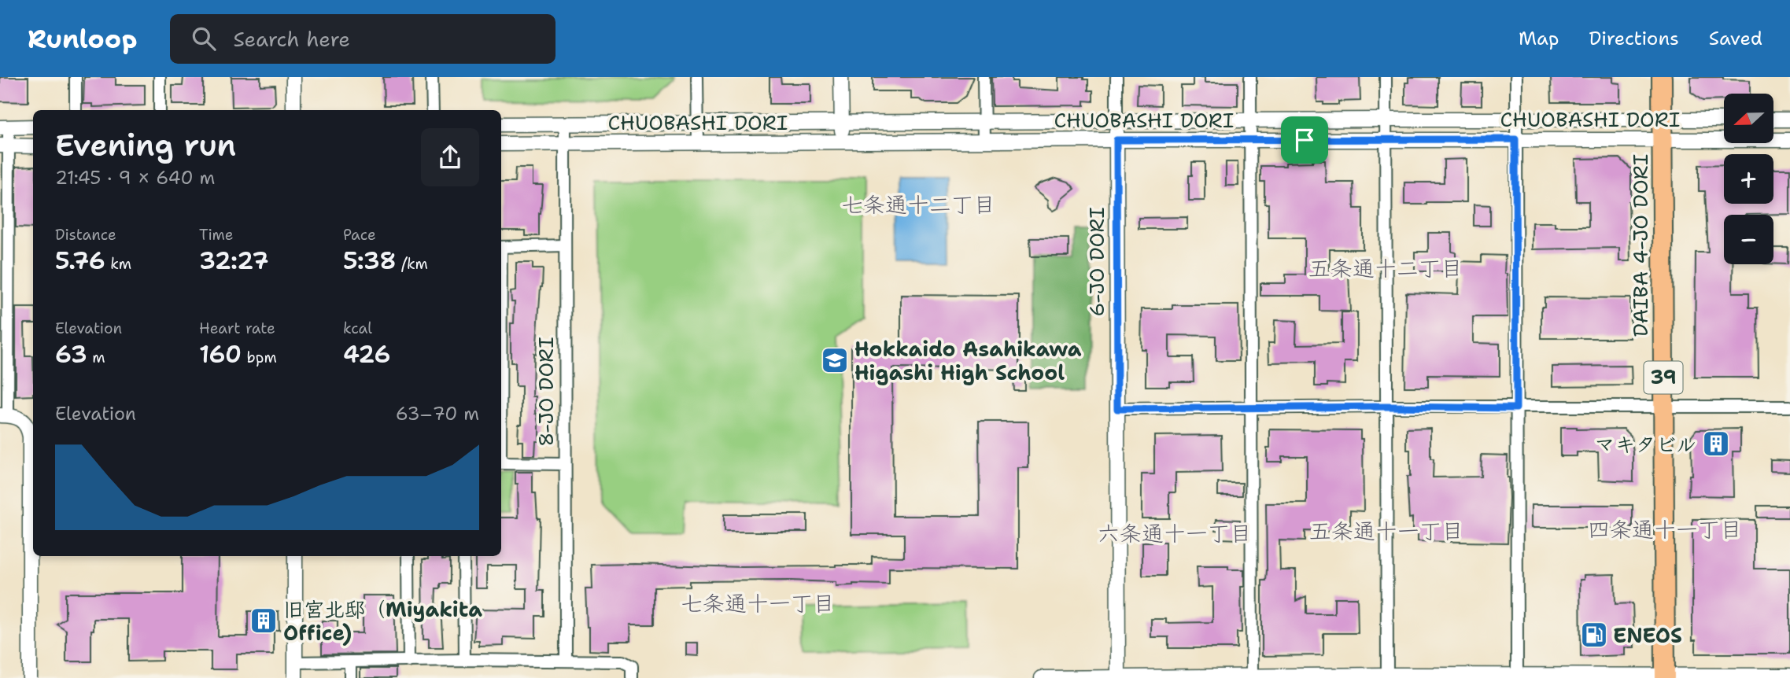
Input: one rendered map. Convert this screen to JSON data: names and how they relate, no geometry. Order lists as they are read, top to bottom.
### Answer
{
  "streets": {
    "highway": ["DAIBA 4-JO DORI", "39"],
    "street": ["CHUOBASHI DORI", "6-JO DORI", "8-JO DORI"]
  },
  "crossings": [
    ["CHUOBASHI DORI", "DAIBA 4-JO DORI"],
    ["CHUOBASHI DORI", "6-JO DORI"],
    ["CHUOBASHI DORI", "8-JO DORI"]
  ],
  "districts": [
    "七条通十二丁目",
    "五条通十二丁目",
    "四条通十一丁目",
    "五条通十一丁目",
    "六条通十一丁目",
    "七条通十一丁目"
  ],
  "places": {
    "school or university": ["Hokkaido Asahikawa Higashi High School"],
    "building": ["マキタビル", "旧宮北邸（Miyakita Office)"],
    "fuel station": ["ENEOS"]
  },
  "north": "left",
  "page": {
    "header": "Runloop",
    "search": "Search here",
    "nav": ["Map", "Directions", "Saved"],
    "map_buttons": ["+", "−"],
    "heading": ["Evening run", "21:45 · 9 × 640 m"],
    "stats": [
      ["Distance", "5.76 km"],
      ["Time", "32:27"],
      ["Pace", "5:38 /km"],
      ["Elevation", "63 m"],
      ["Heart rate", "160 bpm"],
      ["kcal", "426"]
    ],
    "chart": ["Elevation", "63–70 m"]
  }
}
